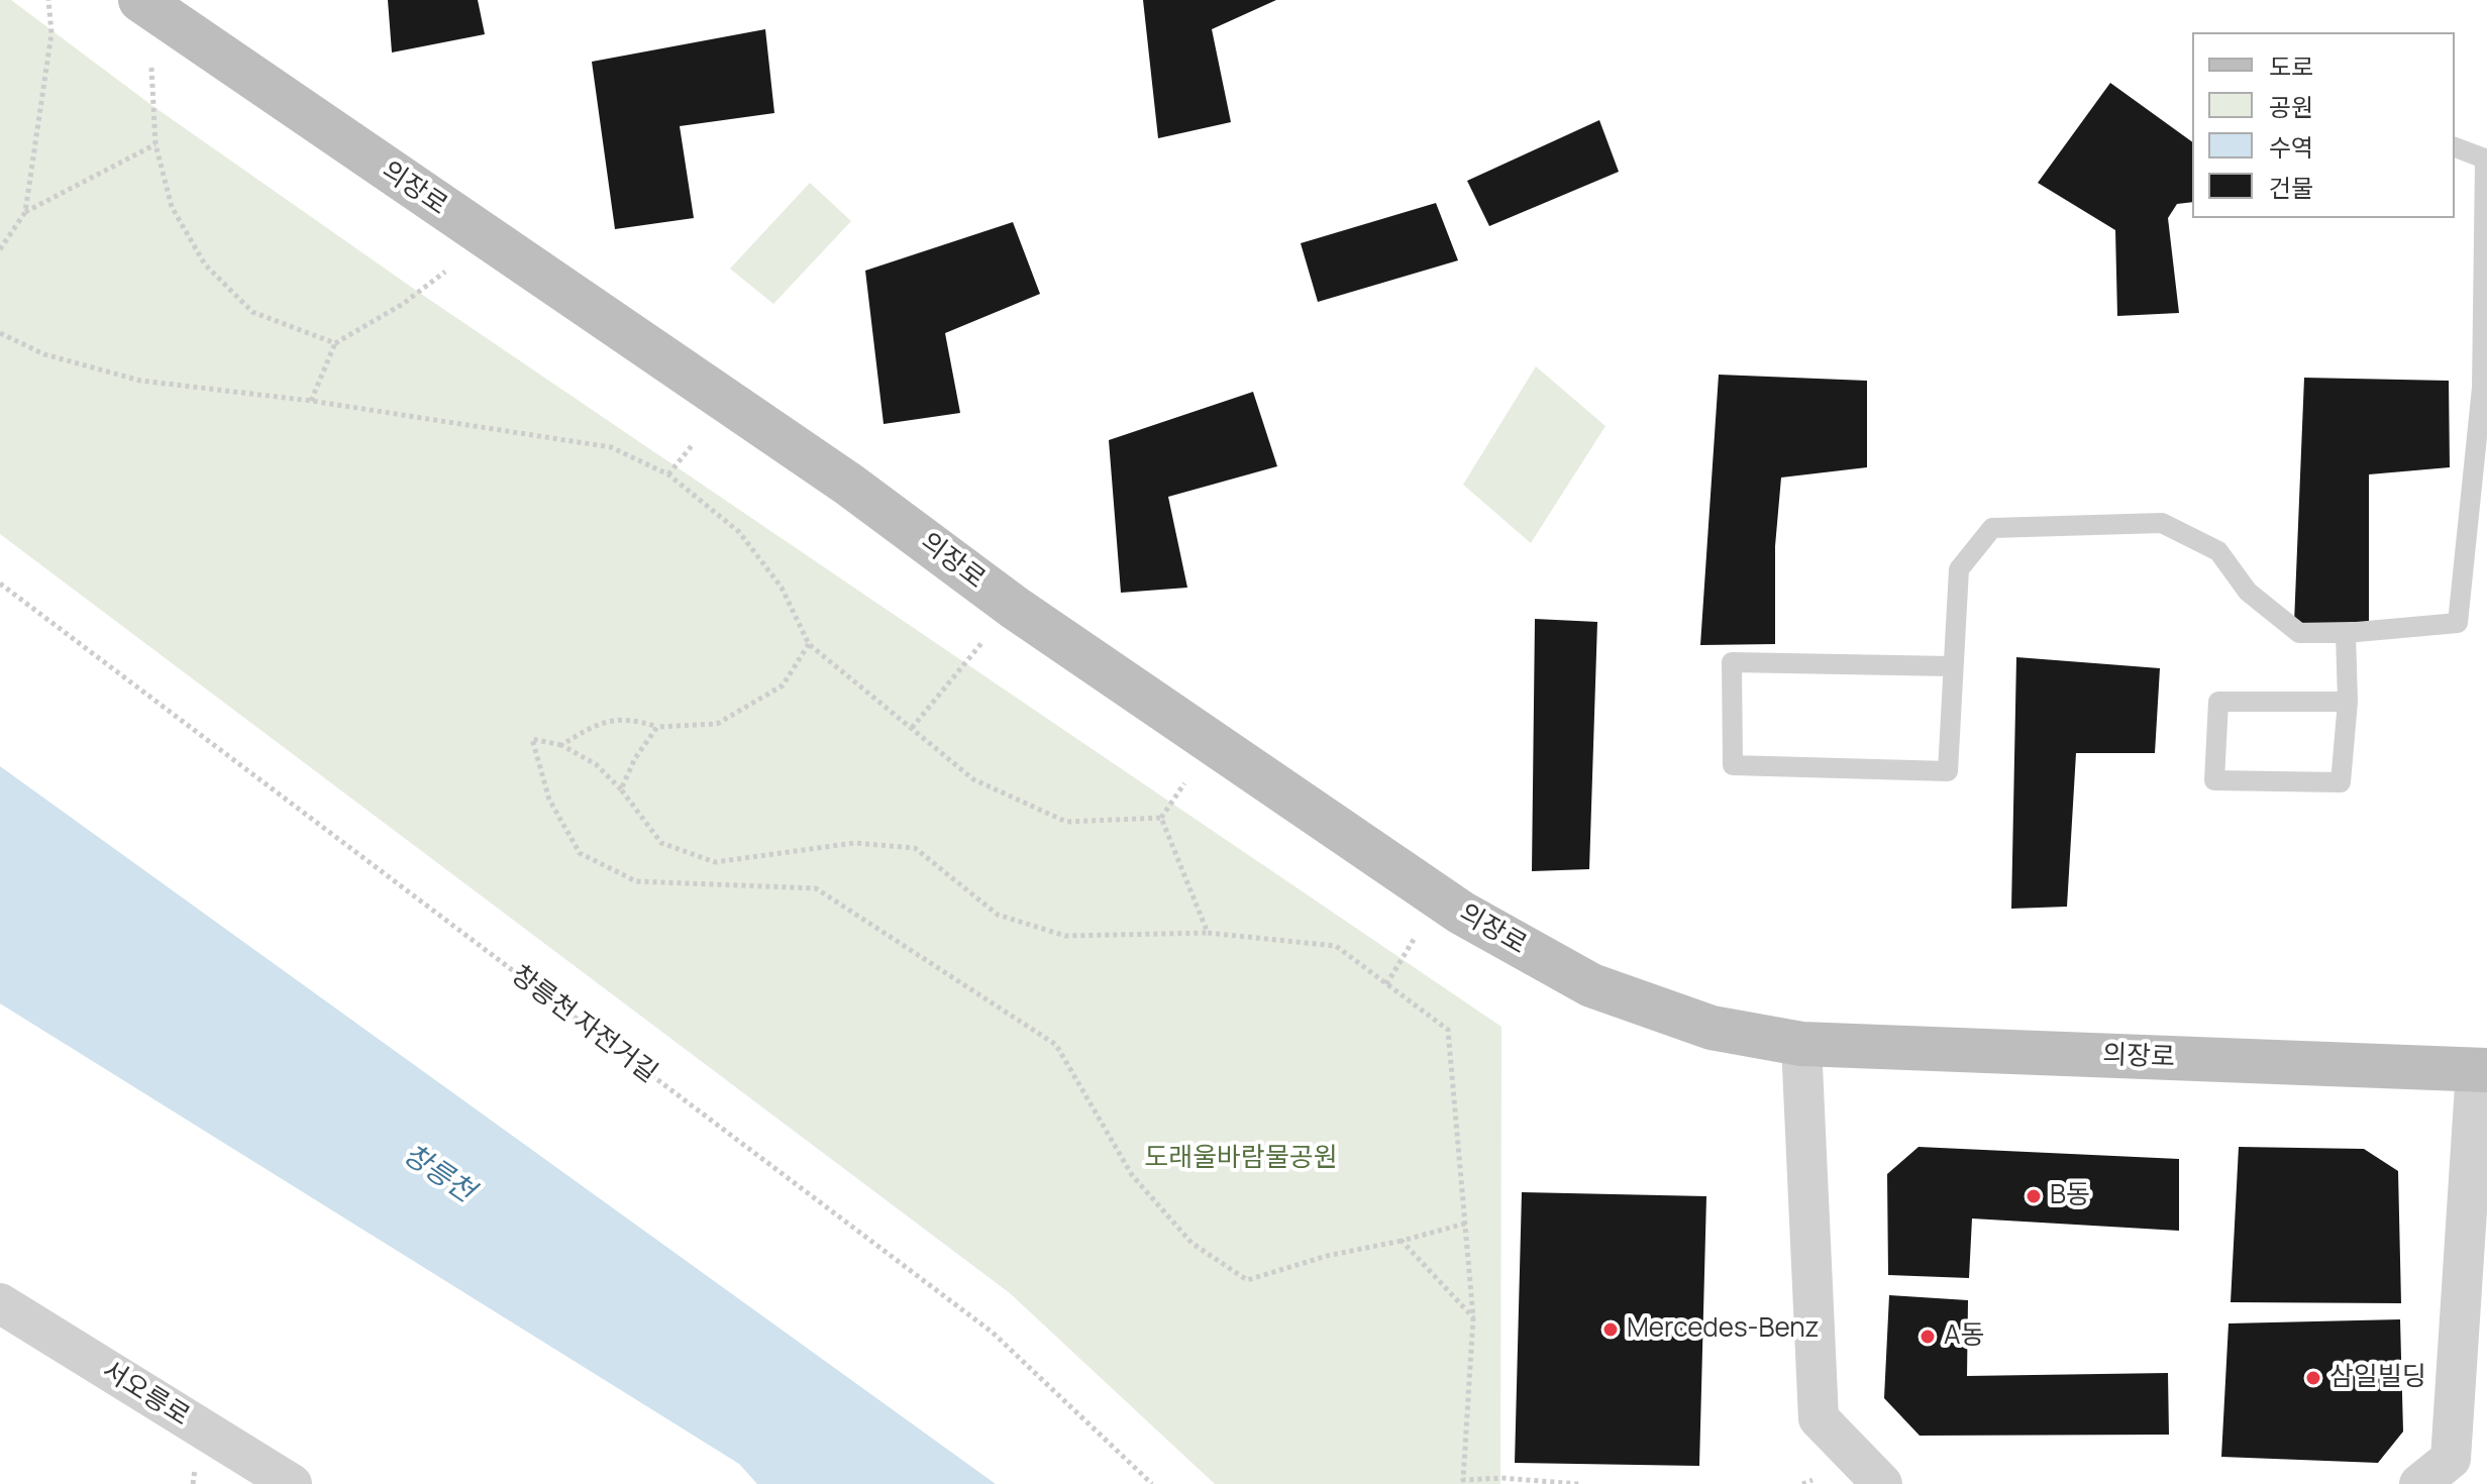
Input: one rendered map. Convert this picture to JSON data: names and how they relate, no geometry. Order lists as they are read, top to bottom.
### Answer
{
  "streets": {
    "street": ["의장로", "서오릉로"],
    "path": ["창릉천 자전거길"]
  },
  "water": ["창릉천"],
  "parks": ["도래울바람물공원"],
  "places": [
    "B동",
    "Mercedes-Benz",
    "A동",
    "삼일빌딩"
  ],
  "legend": [
    "도로",
    "공원",
    "수역",
    "건물"
  ]
}
